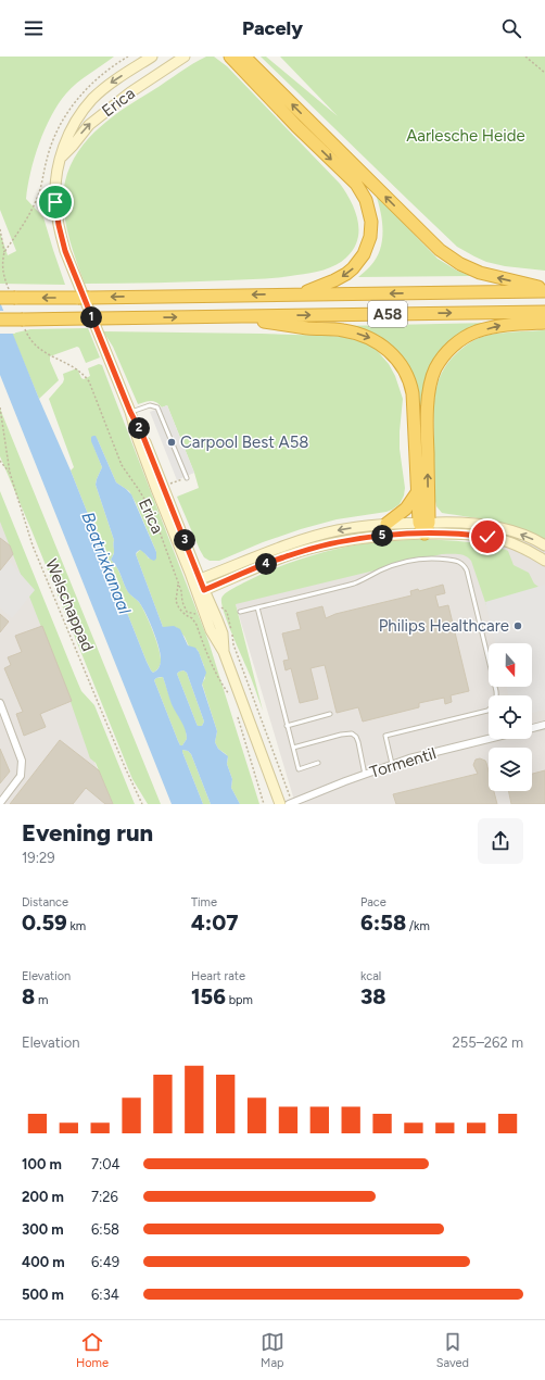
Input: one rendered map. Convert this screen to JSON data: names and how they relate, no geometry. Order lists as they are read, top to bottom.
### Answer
{
  "streets": {
    "highway": ["A58"],
    "main road": ["Erica"],
    "street": ["Tormentil"],
    "path": ["Welschappad"]
  },
  "crossings": [
    ["Erica", "A58"]
  ],
  "water": ["Beatrixkanaal"],
  "parks": ["Aarlesche Heide"],
  "places": ["Carpool Best A58", "Philips Healthcare"],
  "north": "bottom",
  "page": {
    "header": "Pacely",
    "pins": [
      "1",
      "2",
      "5",
      "3",
      "4"
    ],
    "heading": ["Evening run", "19:29"],
    "stats": [
      ["Distance", "0.59 km"],
      ["Time", "4:07"],
      ["Pace", "6:58 /km"],
      ["Elevation", "8 m"],
      ["Heart rate", "156 bpm"],
      ["kcal", "38"]
    ],
    "chart": ["Elevation", "255–262 m"],
    "list": [
      {
        "name": "100 m",
        "note": "7:04"
      },
      {
        "name": "200 m",
        "note": "7:26"
      },
      {
        "name": "300 m",
        "note": "6:58"
      },
      {
        "name": "400 m",
        "note": "6:49"
      },
      {
        "name": "500 m",
        "note": "6:34"
      }
    ],
    "tabs": ["Home", "Map", "Saved"]
  }
}
